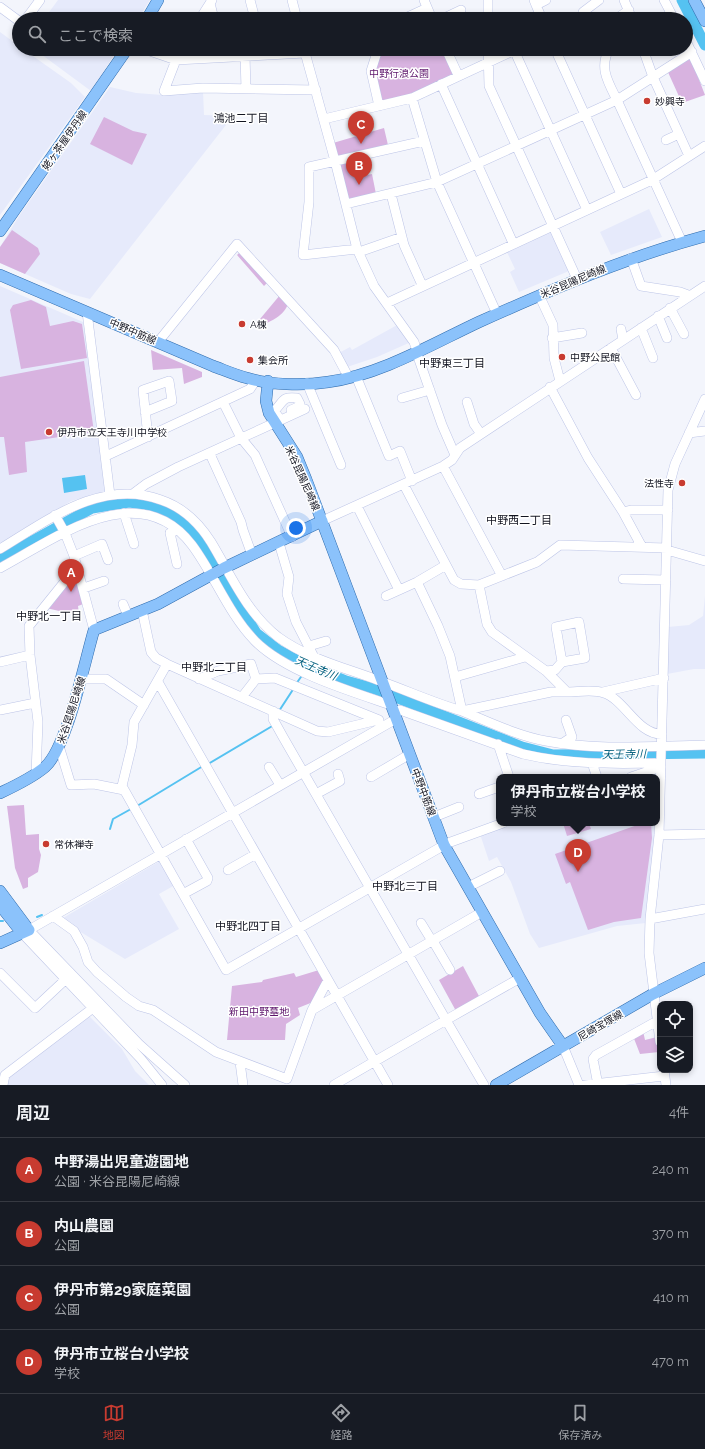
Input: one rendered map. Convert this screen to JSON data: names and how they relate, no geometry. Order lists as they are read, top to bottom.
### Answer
{
  "streets": {
    "main road": [
      "姥ヶ茶屋伊丹線",
      "米谷昆陽尼崎線",
      "中野中筋線",
      "尼崎宝塚線"
    ]
  },
  "crossings": [
    ["米谷昆陽尼崎線", "中野中筋線"],
    ["中野中筋線", "尼崎宝塚線"]
  ],
  "districts": [
    "鴻池二丁目",
    "中野東三丁目",
    "中野西二丁目",
    "中野北一丁目",
    "中野北二丁目",
    "中野北三丁目",
    "中野北四丁目"
  ],
  "water": ["天王寺川"],
  "parks": ["中野行浪公園", "新田中野墓地"],
  "places": [
    "妙興寺",
    "A棟",
    "中野公民館",
    "集会所",
    "伊丹市立天王寺川中学校",
    "法性寺",
    "常休禅寺"
  ],
  "page": {
    "search": "ここで検索",
    "pins": [
      "C",
      "B",
      "A",
      "D"
    ],
    "popup": ["伊丹市立桜台小学校", "学校"],
    "heading": ["周辺", "4件"],
    "list": [
      {
        "mark": "A",
        "name": "中野湯出児童遊園地",
        "note": "公園 · 米谷昆陽尼崎線",
        "value": "240 m"
      },
      {
        "mark": "B",
        "name": "内山農園",
        "note": "公園",
        "value": "370 m"
      },
      {
        "mark": "C",
        "name": "伊丹市第29家庭菜園",
        "note": "公園",
        "value": "410 m"
      },
      {
        "mark": "D",
        "name": "伊丹市立桜台小学校",
        "note": "学校",
        "value": "470 m"
      }
    ],
    "nav": ["地図", "経路", "保存済み"]
  }
}
